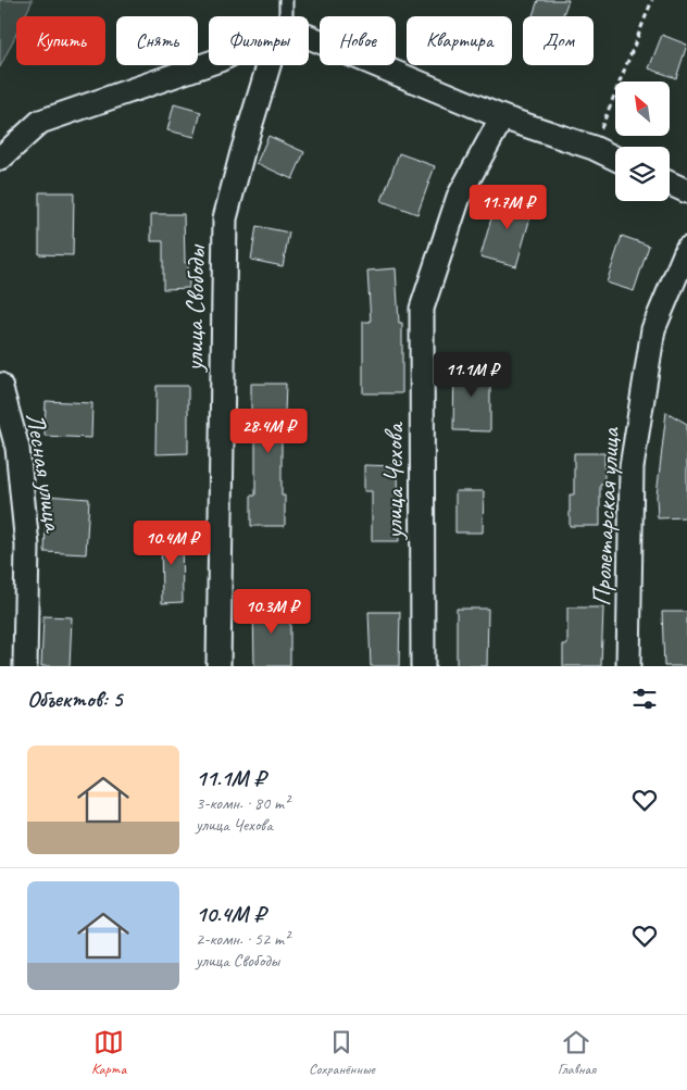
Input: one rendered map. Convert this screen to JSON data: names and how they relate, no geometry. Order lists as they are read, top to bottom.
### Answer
{
  "streets": {
    "street": [
      "улица Свободы",
      "Лесная улица",
      "улица Чехова",
      "Пролетарская улица"
    ]
  },
  "north": "top left",
  "page": {
    "chip": [
      "Купить",
      "Снять",
      "Фильтры",
      "Новое",
      "Квартира",
      "Дом"
    ],
    "price": [
      "11.7M ₽",
      "11.1M ₽",
      "28.4M ₽",
      "10.4M ₽",
      "10.3M ₽"
    ],
    "heading": "Объектов: 5",
    "list": [
      {
        "name": "11.1M ₽",
        "note": "3-комн. · 80 m² · улица Чехова"
      },
      {
        "name": "10.4M ₽",
        "note": "2-комн. · 52 m² · улица Свободы"
      }
    ],
    "tabs": ["Карта", "Сохранённые", "Главная"]
  }
}
